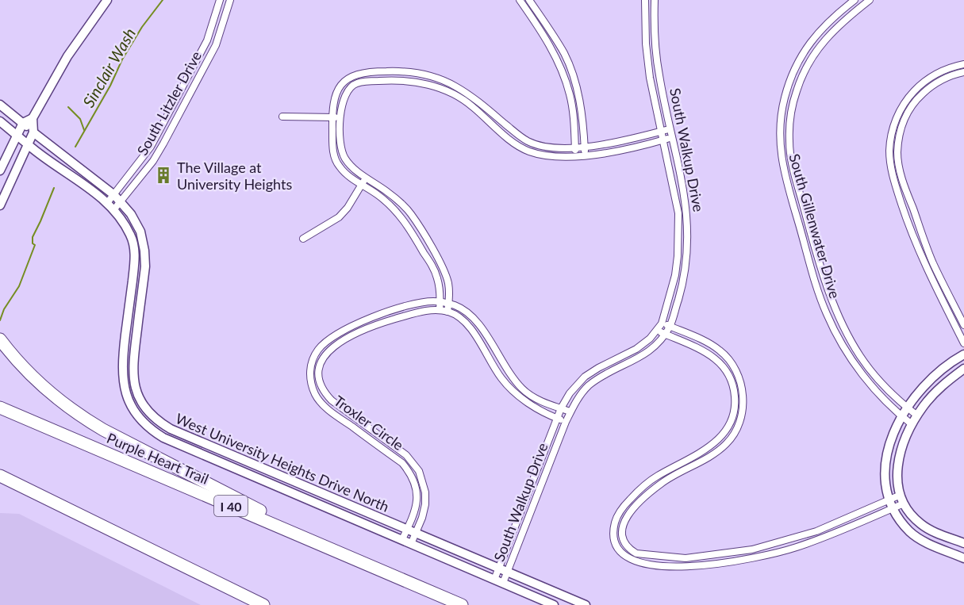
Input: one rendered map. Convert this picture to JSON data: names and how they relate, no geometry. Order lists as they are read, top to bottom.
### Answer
{
  "streets": {
    "highway": ["Purple Heart Trail", "I 40"],
    "street": [
      "South Litzler Drive",
      "South Walkup Drive",
      "South Gillenwater Drive",
      "Troxler Circle",
      "West University Heights Drive North"
    ]
  },
  "crossings": [
    ["South Litzler Drive", "West University Heights Drive North"],
    ["South Walkup Drive", "Troxler Circle"],
    ["South Walkup Drive", "West University Heights Drive North"],
    ["Troxler Circle", "West University Heights Drive North"]
  ],
  "water": ["Sinclair Wash"],
  "places": {
    "building": ["The Village at University Heights"]
  }
}
